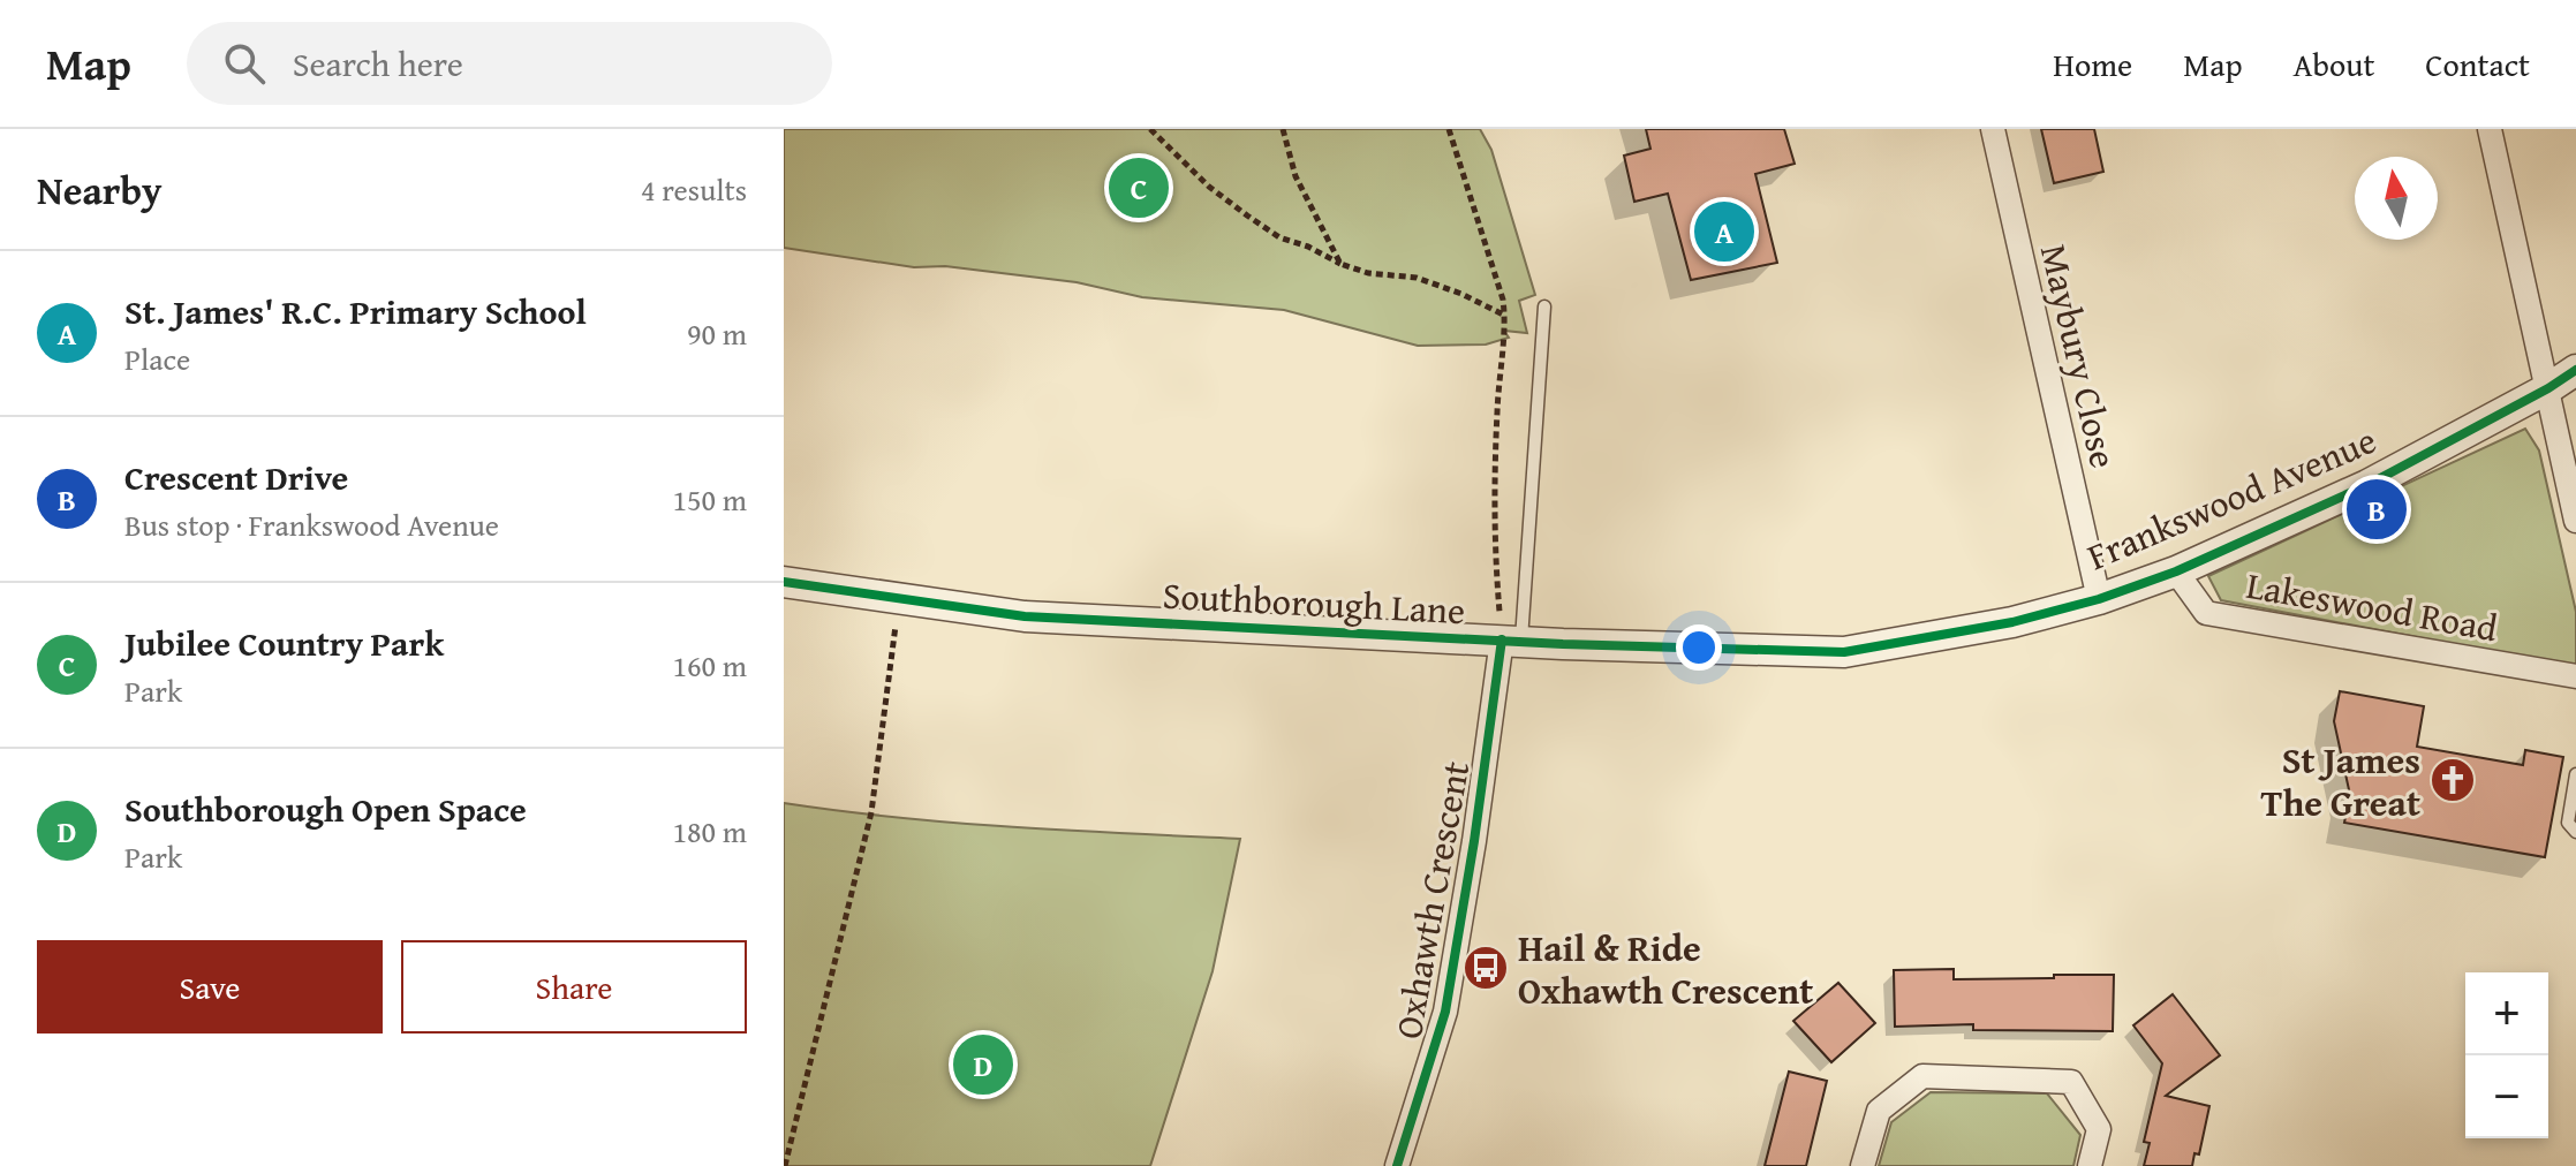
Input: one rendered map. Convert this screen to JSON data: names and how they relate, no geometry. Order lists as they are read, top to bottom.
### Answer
{
  "streets": {
    "street": [
      "Maybury Close",
      "Frankswood Avenue",
      "Southborough Lane",
      "Lakeswood Road",
      "Oxhawth Crescent"
    ]
  },
  "crossings": [
    ["Maybury Close", "Frankswood Avenue"],
    ["Frankswood Avenue", "Southborough Lane"],
    ["Frankswood Avenue", "Lakeswood Road"],
    ["Southborough Lane", "Oxhawth Crescent"]
  ],
  "places": {
    "church": ["St James The Great"],
    "bus stop": ["Hail & Ride Oxhawth Crescent"]
  },
  "north": "top",
  "page": {
    "header": "Map",
    "search": "Search here",
    "nav": [
      "Home",
      "Map",
      "About",
      "Contact"
    ],
    "heading": ["Nearby", "4 results"],
    "pins": [
      "C",
      "A",
      "B",
      "D"
    ],
    "list": [
      {
        "mark": "A",
        "name": "St. James' R.C. Primary School",
        "note": "Place",
        "value": "90 m"
      },
      {
        "mark": "B",
        "name": "Crescent Drive",
        "note": "Bus stop · Frankswood Avenue",
        "value": "150 m"
      },
      {
        "mark": "C",
        "name": "Jubilee Country Park",
        "note": "Park",
        "value": "160 m"
      },
      {
        "mark": "D",
        "name": "Southborough Open Space",
        "note": "Park",
        "value": "180 m"
      }
    ],
    "buttons": ["Save", "Share"],
    "map_buttons": ["+", "−"]
  }
}
